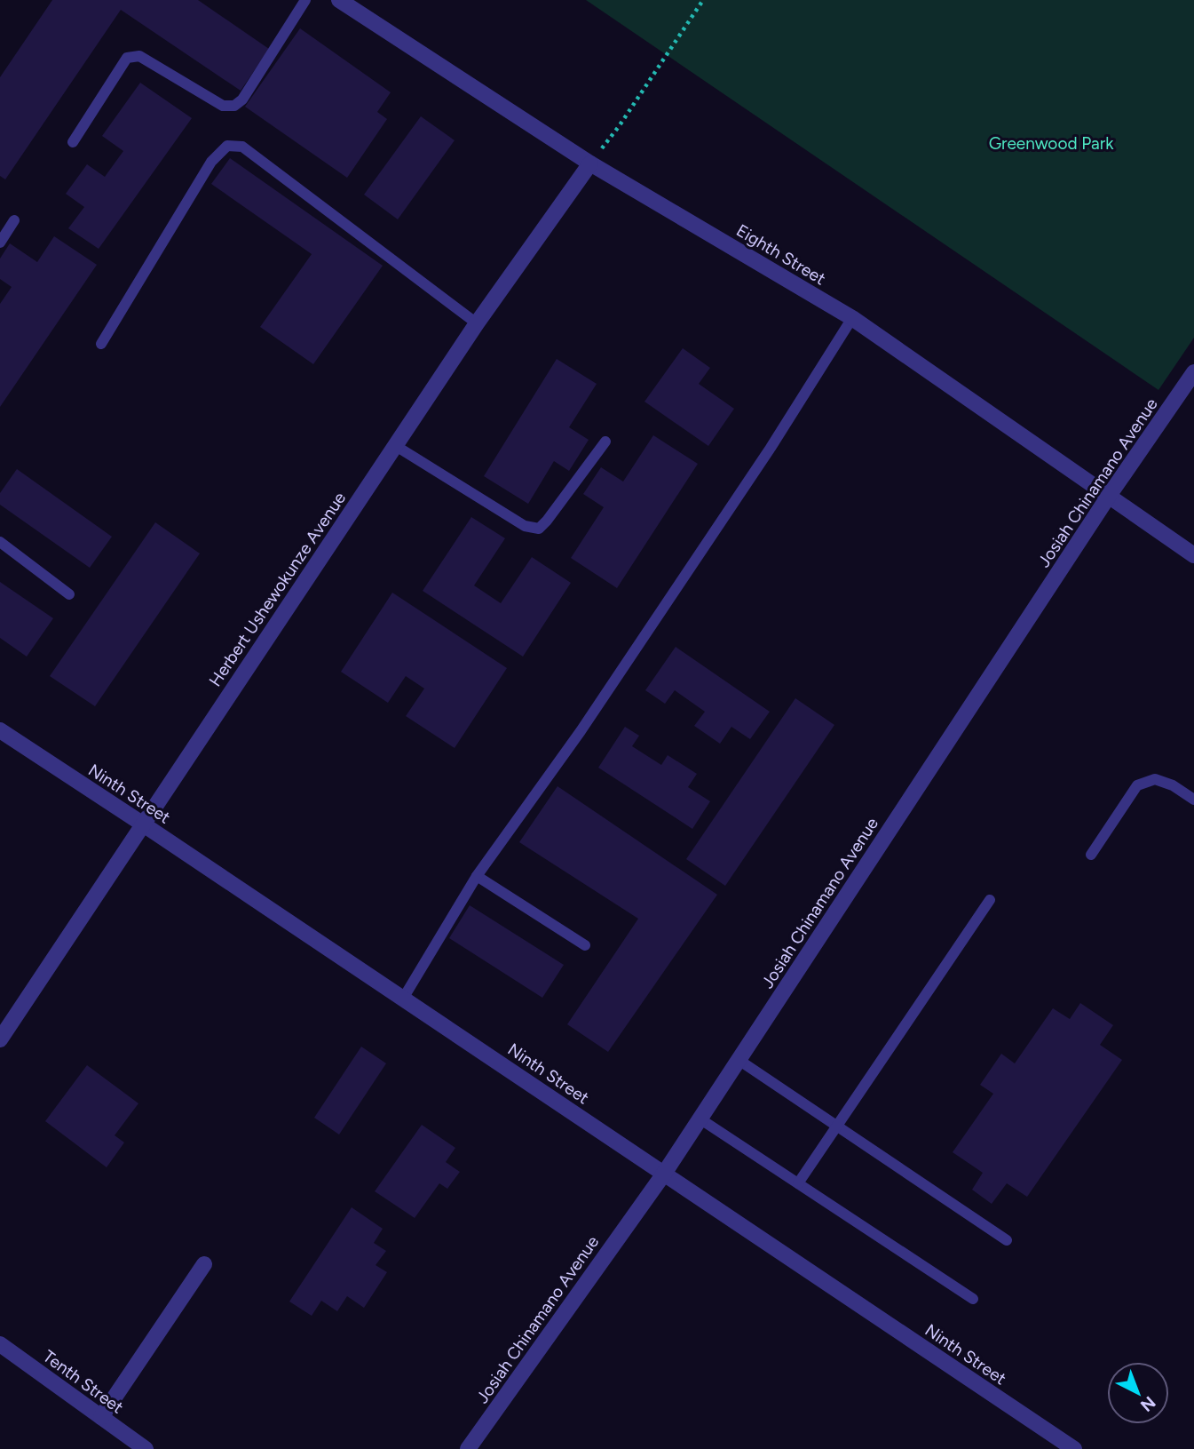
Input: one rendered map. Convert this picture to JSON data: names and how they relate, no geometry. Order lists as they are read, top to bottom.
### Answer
{
  "streets": {
    "street": [
      "Eighth Street",
      "Josiah Chinamano Avenue",
      "Herbert Ushewokunze Avenue",
      "Ninth Street",
      "Tenth Street"
    ]
  },
  "crossings": [
    ["Eighth Street", "Josiah Chinamano Avenue"],
    ["Eighth Street", "Herbert Ushewokunze Avenue"],
    ["Josiah Chinamano Avenue", "Ninth Street"],
    ["Herbert Ushewokunze Avenue", "Ninth Street"]
  ],
  "parks": ["Greenwood Park"],
  "north": "bottom right"
}
